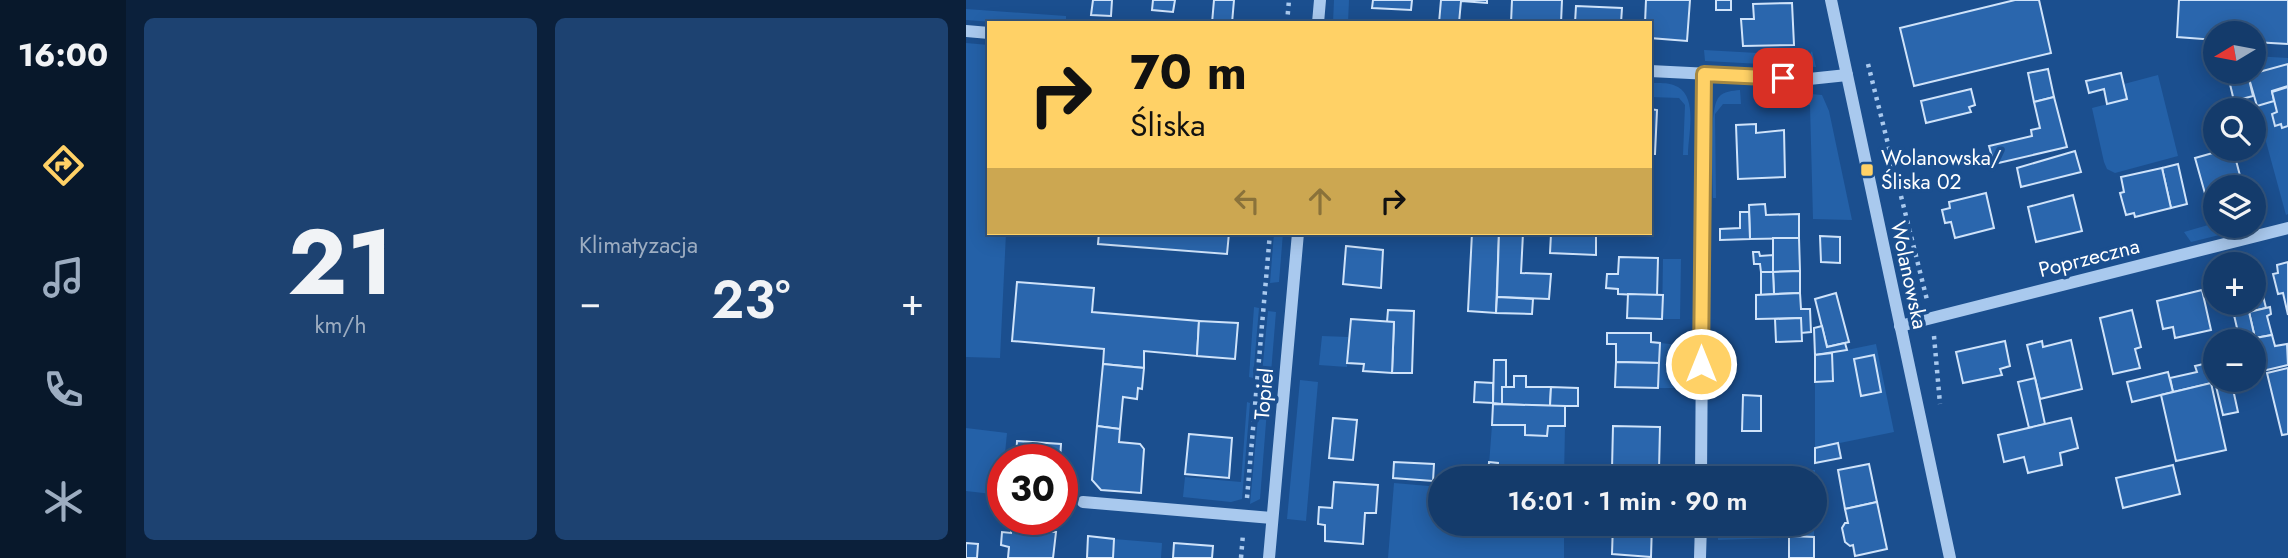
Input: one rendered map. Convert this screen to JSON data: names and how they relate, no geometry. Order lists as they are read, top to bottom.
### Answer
{
  "streets": {
    "street": ["Poprzeczna", "Wolanowska", "Topiel"]
  },
  "crossings": [
    ["Poprzeczna", "Wolanowska"]
  ],
  "places": {
    "transit": ["Wolanowska/ Śliska 02"]
  },
  "north": "left",
  "page": {
    "tabs": "16:00",
    "tile": [
      ["21", "km/h"],
      "Klimatyzacja"
    ],
    "map_buttons": ["+", "−"],
    "turn": ["70 m", "Śliska"],
    "heat": ["−", "23°", "+"],
    "limit": "30",
    "trip": "16:01 · 1 min · 90 m"
  }
}
